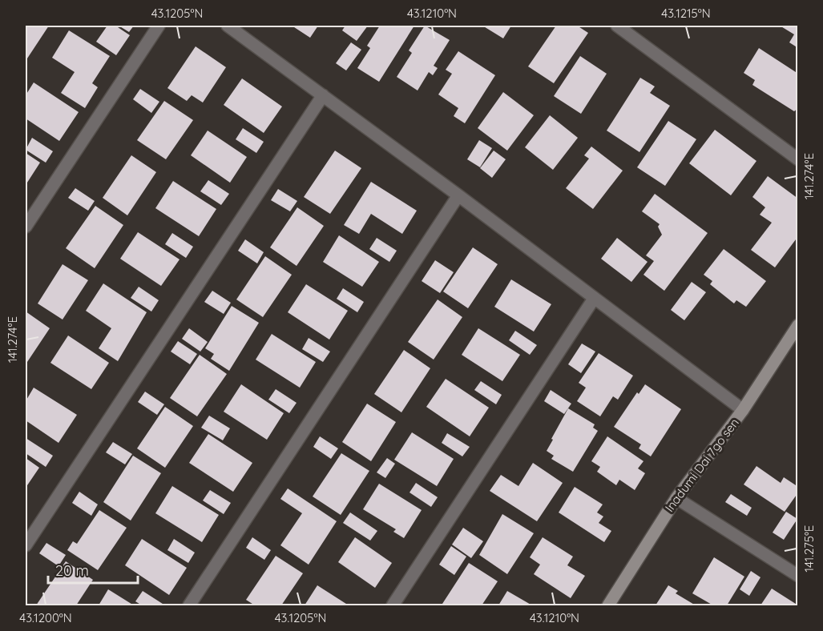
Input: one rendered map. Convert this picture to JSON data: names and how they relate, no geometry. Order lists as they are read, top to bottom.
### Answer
{
  "streets": {
    "street": ["Inadumi Dai 7go sen"]
  },
  "scale_bar": "20 m",
  "coordinates": [
    "43.1205°N",
    "43.1210°N",
    "43.1215°N",
    "141.274°E",
    "141.275°E",
    "43.1200°N"
  ]
}
